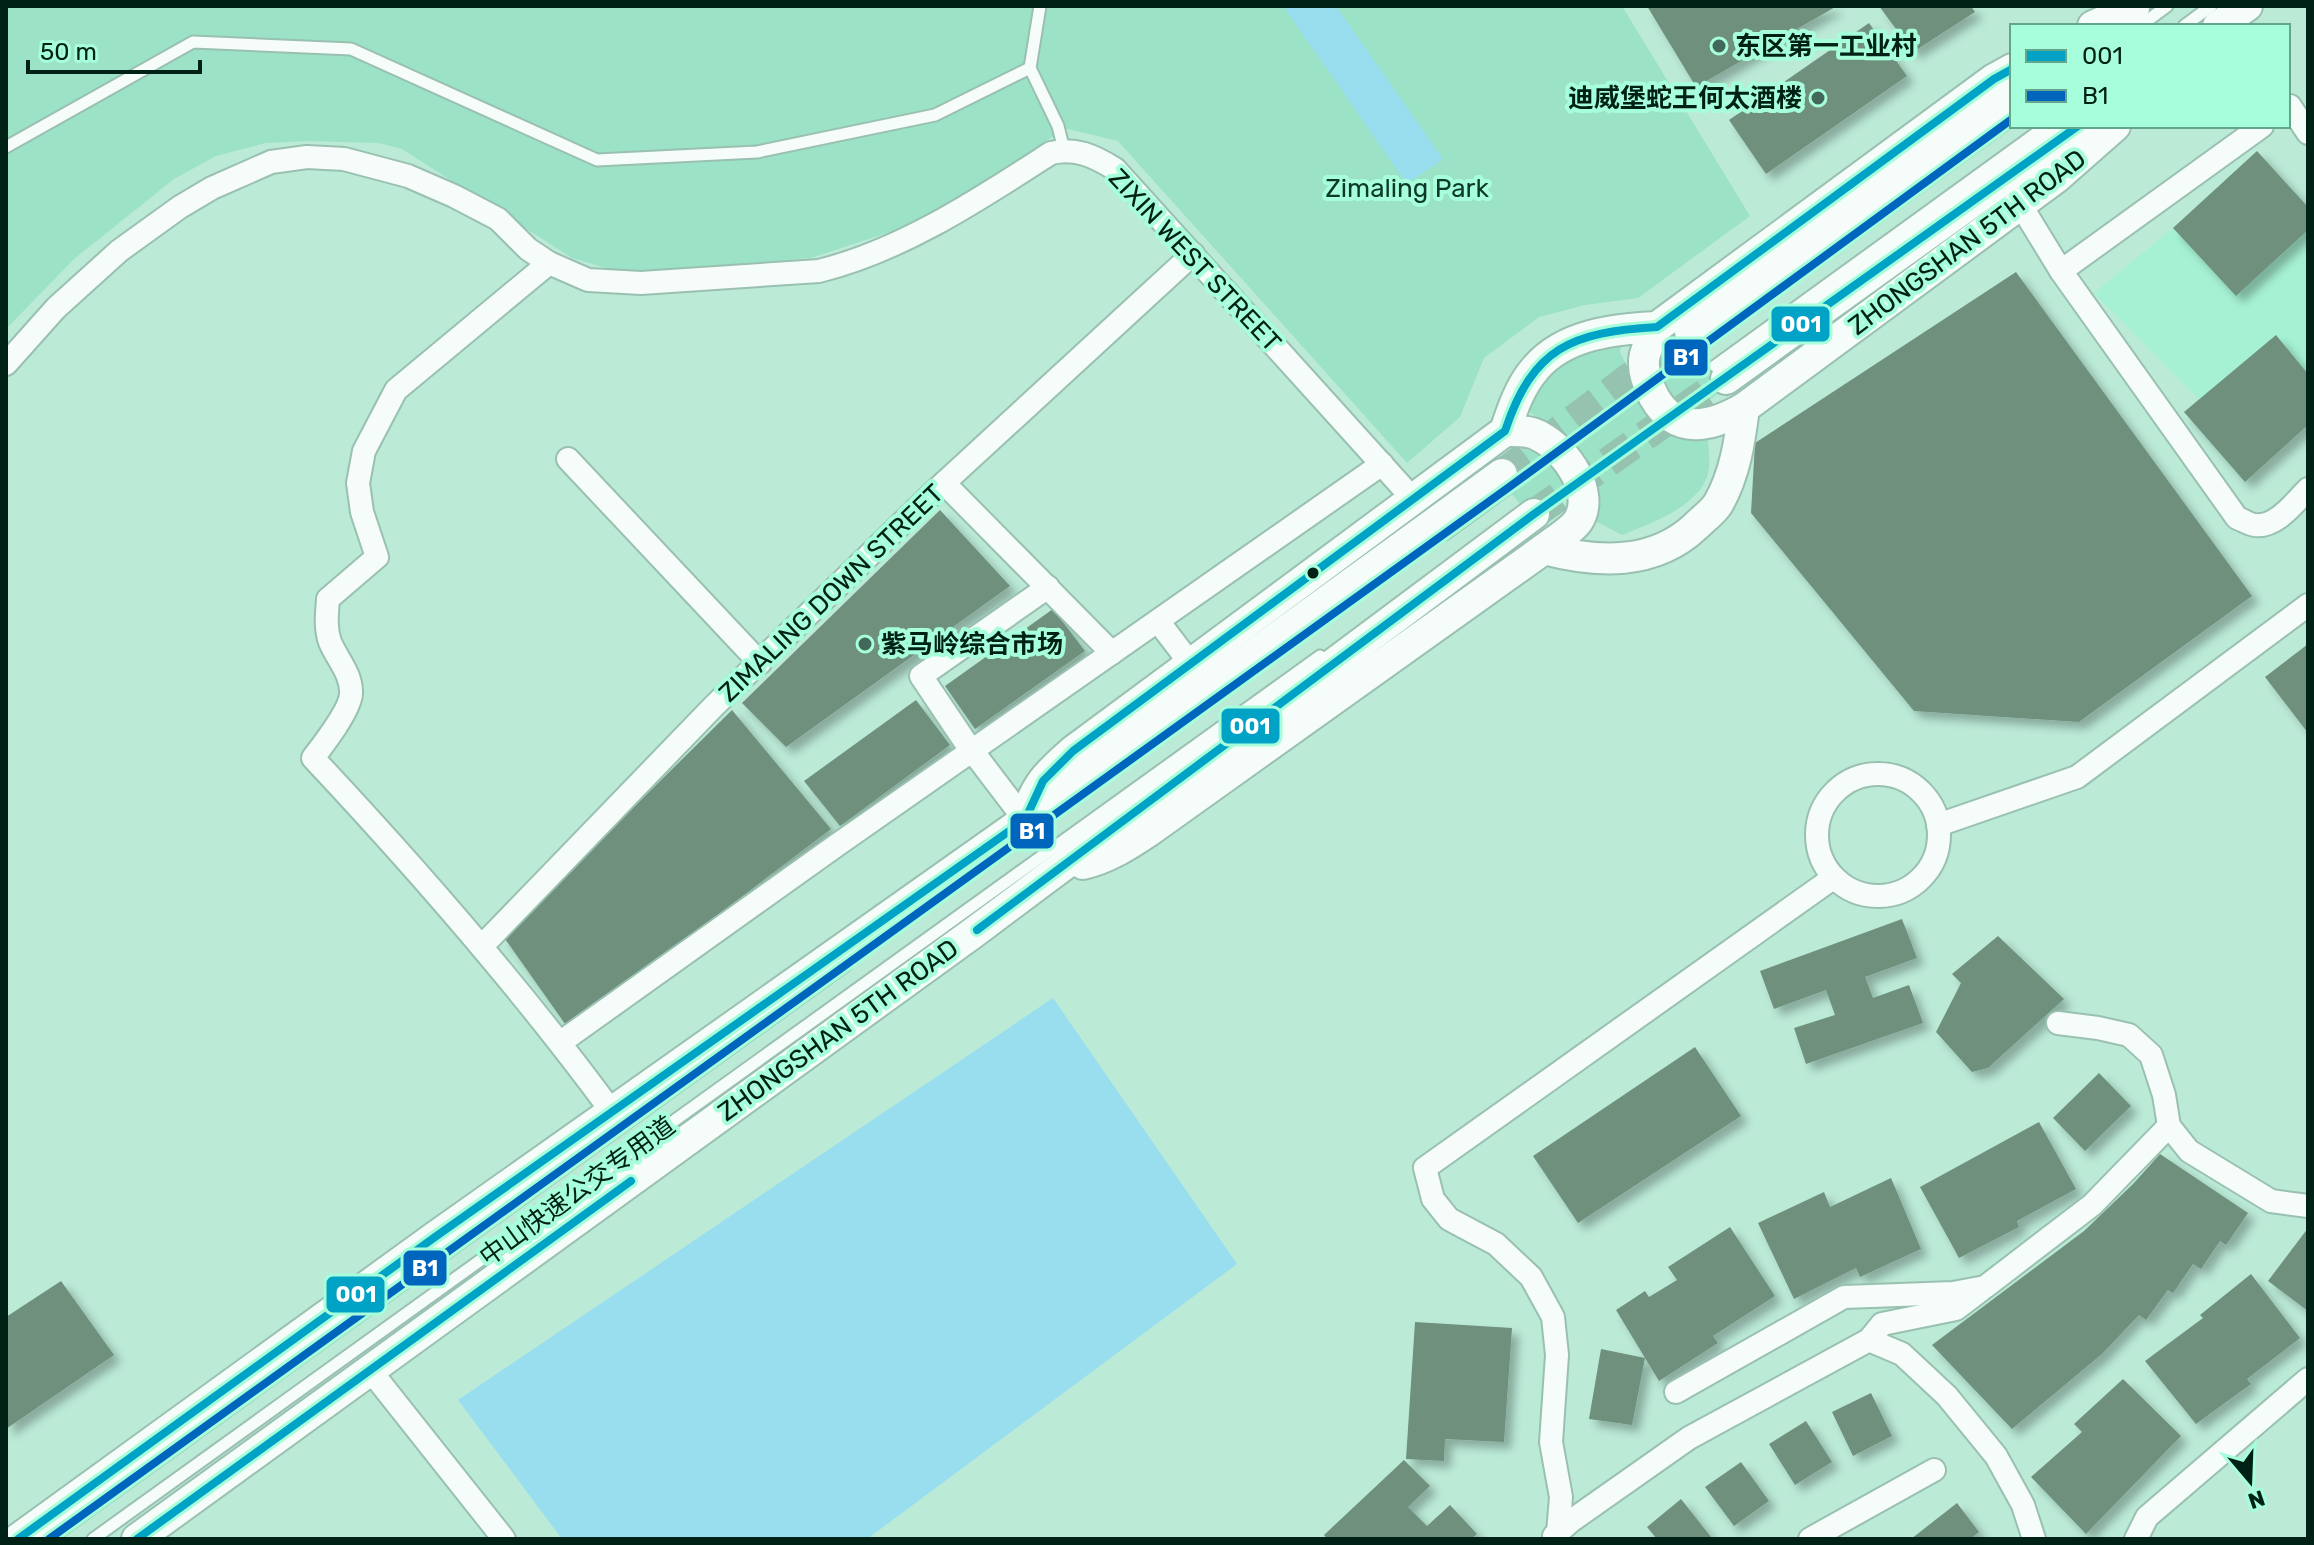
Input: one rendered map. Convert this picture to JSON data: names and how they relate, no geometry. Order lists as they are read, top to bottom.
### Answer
{
  "streets": {
    "main road": ["ZHONGSHAN 5TH ROAD"],
    "street": ["ZIXIN WEST STREET", "ZIMALING DOWN STREET"],
    "lane": ["中山快速公交专用道"]
  },
  "crossings": [
    ["ZIXIN WEST STREET", "ZIMALING DOWN STREET"]
  ],
  "parks": ["Zimaling Park"],
  "places": ["东区第一工业村", "迪威堡蛇王何太酒楼", "紫马岭综合市场"],
  "lines": ["transit line 001", "transit line B1"],
  "legend": ["001", "B1"],
  "scale_bar": "50 m",
  "north": "bottom"
}
